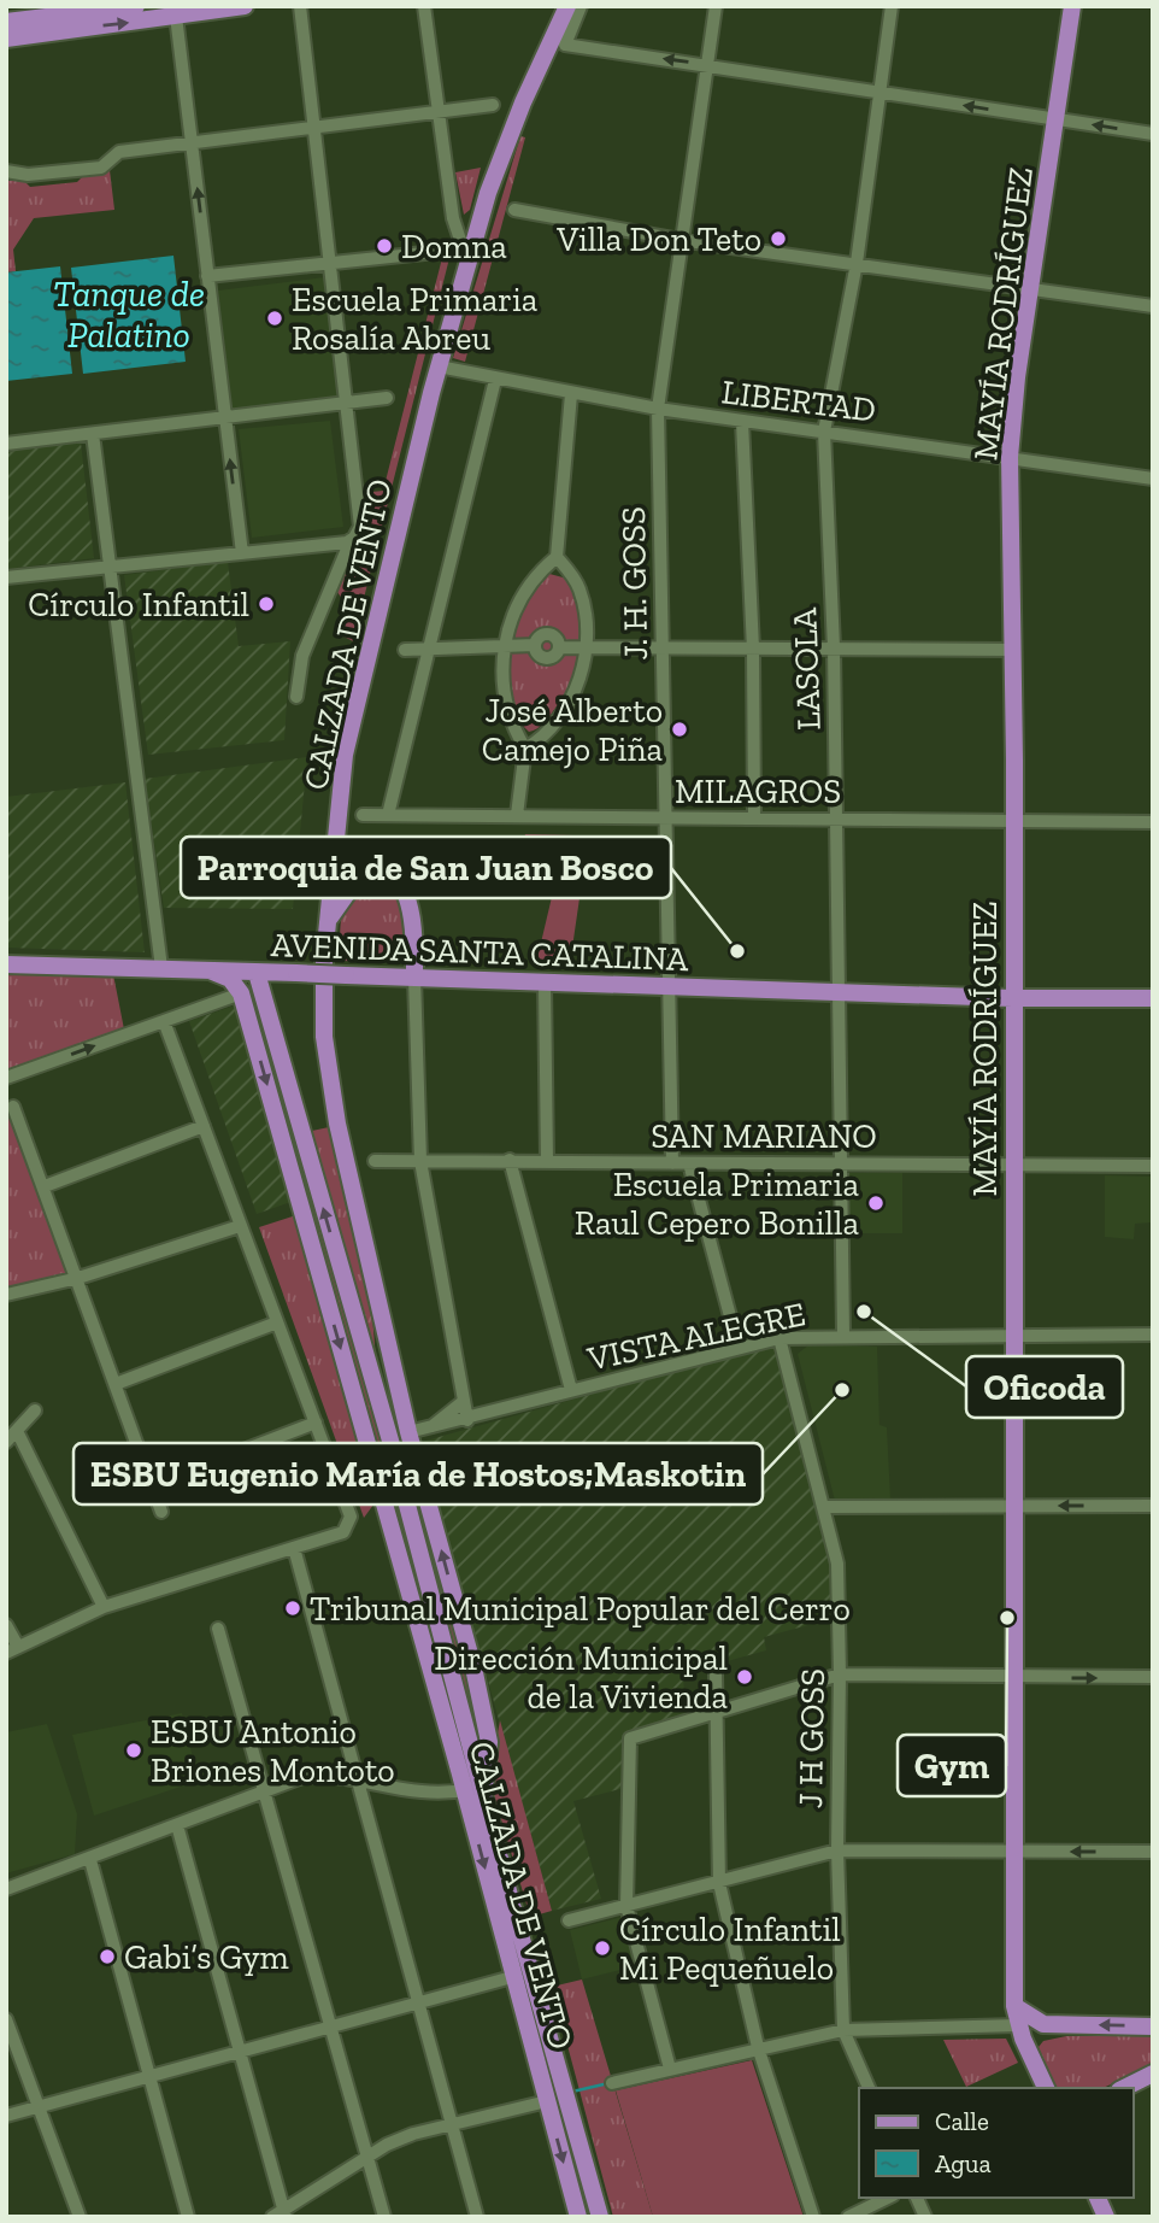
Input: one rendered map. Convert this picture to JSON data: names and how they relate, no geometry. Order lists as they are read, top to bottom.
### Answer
{
  "streets": {
    "main road": ["MAYÍA RODRÍGUEZ", "CALZADA DE VENTO", "AVENIDA SANTA CATALINA"],
    "street": [
      "LIBERTAD",
      "J. H. GOSS",
      "LASOLA",
      "MILAGROS",
      "SAN MARIANO",
      "VISTA ALEGRE",
      "J H GOSS"
    ]
  },
  "crossings": [
    ["MAYÍA RODRÍGUEZ", "LIBERTAD"],
    ["MAYÍA RODRÍGUEZ", "MILAGROS"],
    ["MAYÍA RODRÍGUEZ", "AVENIDA SANTA CATALINA"],
    ["MAYÍA RODRÍGUEZ", "SAN MARIANO"],
    ["MAYÍA RODRÍGUEZ", "VISTA ALEGRE"],
    ["LIBERTAD", "J. H. GOSS"],
    ["LIBERTAD", "CALZADA DE VENTO"],
    ["LIBERTAD", "LASOLA"],
    ["J. H. GOSS", "MILAGROS"],
    ["J. H. GOSS", "AVENIDA SANTA CATALINA"],
    ["J. H. GOSS", "SAN MARIANO"],
    ["CALZADA DE VENTO", "AVENIDA SANTA CATALINA"],
    ["CALZADA DE VENTO", "VISTA ALEGRE"],
    ["LASOLA", "MILAGROS"],
    ["LASOLA", "AVENIDA SANTA CATALINA"],
    ["LASOLA", "SAN MARIANO"],
    ["LASOLA", "VISTA ALEGRE"],
    ["VISTA ALEGRE", "J H GOSS"]
  ],
  "water": ["Tanque de Palatino"],
  "places": [
    "Villa Don Teto",
    "Domna",
    "Escuela Primaria Rosalía Abreu",
    "Círculo Infantil",
    "José Alberto Camejo Piña",
    "Parroquia de San Juan Bosco",
    "Escuela Primaria Raul Cepero Bonilla",
    "Oficoda",
    "ESBU Eugenio María de Hostos;Maskotin",
    "Tribunal Municipal Popular del Cerro",
    "Gym",
    "Dirección Municipal de la Vivienda",
    "ESBU Antonio Briones Montoto",
    "Círculo Infantil Mi Pequeñuelo",
    "Gabi’s Gym"
  ],
  "legend": ["Calle", "Agua"]
}
